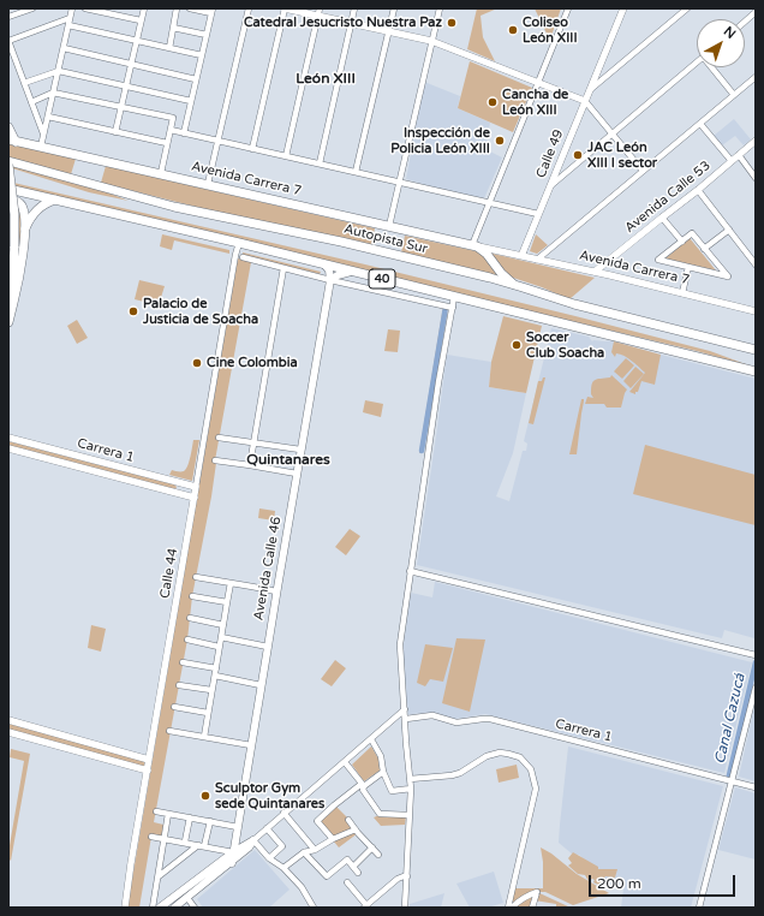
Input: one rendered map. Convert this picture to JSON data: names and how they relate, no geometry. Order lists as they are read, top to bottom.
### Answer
{
  "streets": {
    "main road": [
      "Avenida Carrera 7",
      "Autopista Sur",
      "40",
      "Avenida Calle 46"
    ],
    "street": [
      "Calle 49",
      "Avenida Calle 53",
      "Carrera 1",
      "Calle 44"
    ]
  },
  "crossings": [
    ["Calle 49", "Avenida Carrera 7"],
    ["Avenida Carrera 7", "Avenida Calle 53"],
    ["40", "Calle 44"],
    ["Carrera 1", "Calle 44"]
  ],
  "districts": ["León XIII", "Quintanares"],
  "water": ["Canal Cazucá"],
  "places": [
    "Catedral Jesucristo Nuestra Paz",
    "Coliseo León XIII",
    "Cancha de León XIII",
    "Inspección de Policia León XIII",
    "JAC León XIII I sector",
    "Palacio de Justicia de Soacha",
    "Soccer Club Soacha",
    "Cine Colombia",
    "Sculptor Gym sede Quintanares"
  ],
  "scale_bar": "200 m",
  "north": "top right"
}
